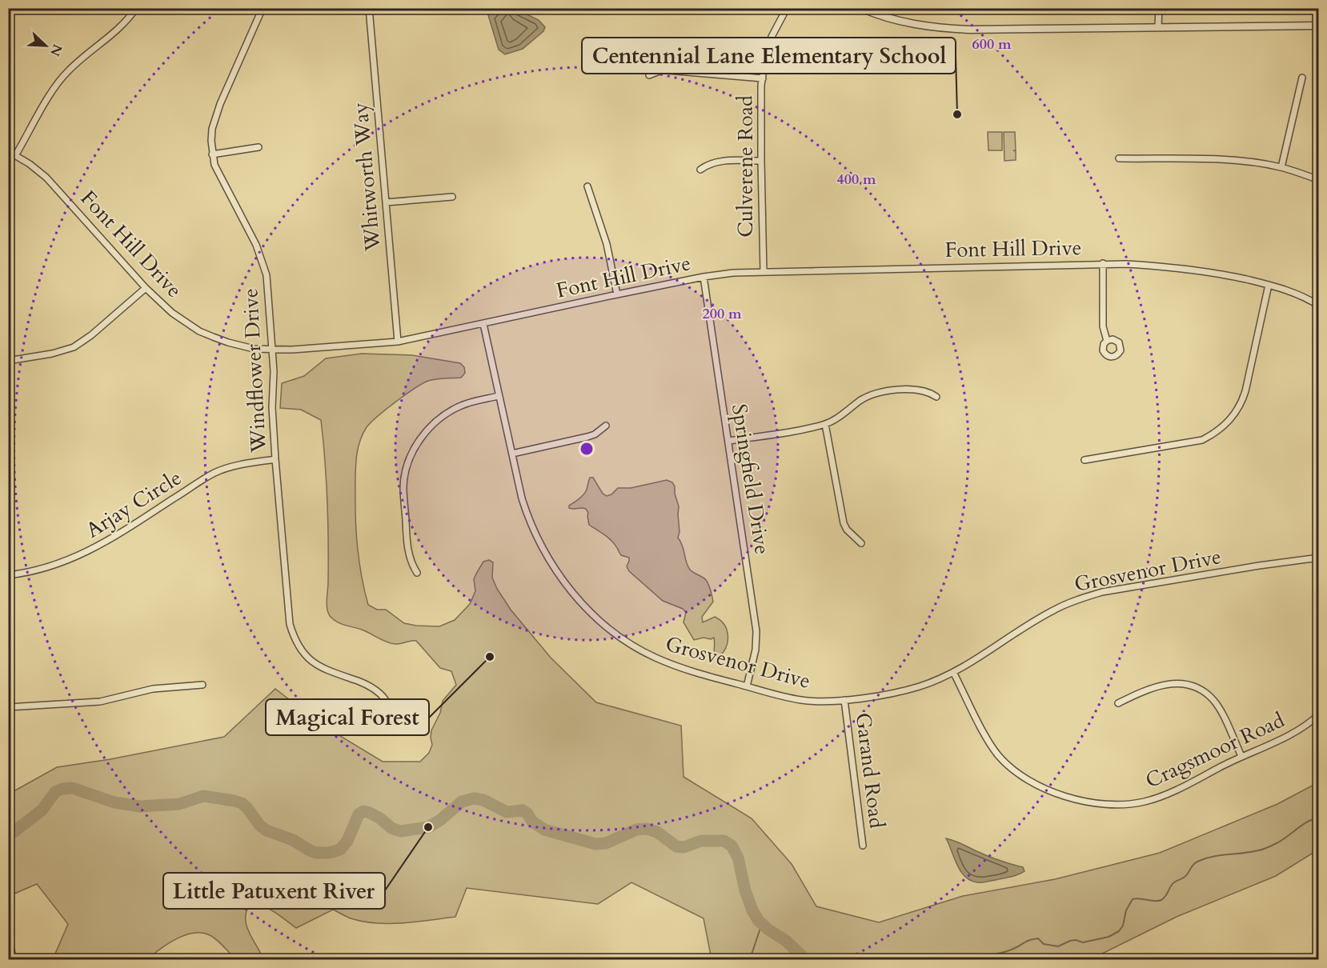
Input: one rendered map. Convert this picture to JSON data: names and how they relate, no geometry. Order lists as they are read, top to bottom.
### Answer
{
  "streets": {
    "street": [
      "Culverene Road",
      "Whitworth Way",
      "Font Hill Drive",
      "Windflower Drive",
      "Springfield Drive",
      "Arjay Circle",
      "Grosvenor Drive",
      "Cragsmoor Road",
      "Garand Road"
    ]
  },
  "crossings": [
    ["Culverene Road", "Font Hill Drive"],
    ["Whitworth Way", "Font Hill Drive"],
    ["Font Hill Drive", "Windflower Drive"],
    ["Font Hill Drive", "Springfield Drive"],
    ["Font Hill Drive", "Grosvenor Drive"],
    ["Windflower Drive", "Arjay Circle"],
    ["Springfield Drive", "Grosvenor Drive"],
    ["Grosvenor Drive", "Cragsmoor Road"],
    ["Grosvenor Drive", "Garand Road"]
  ],
  "places": ["Centennial Lane Elementary School", "Magical Forest", "Little Patuxent River"],
  "north": "bottom right",
  "rings": ["600 m", "400 m", "200 m"]
}
